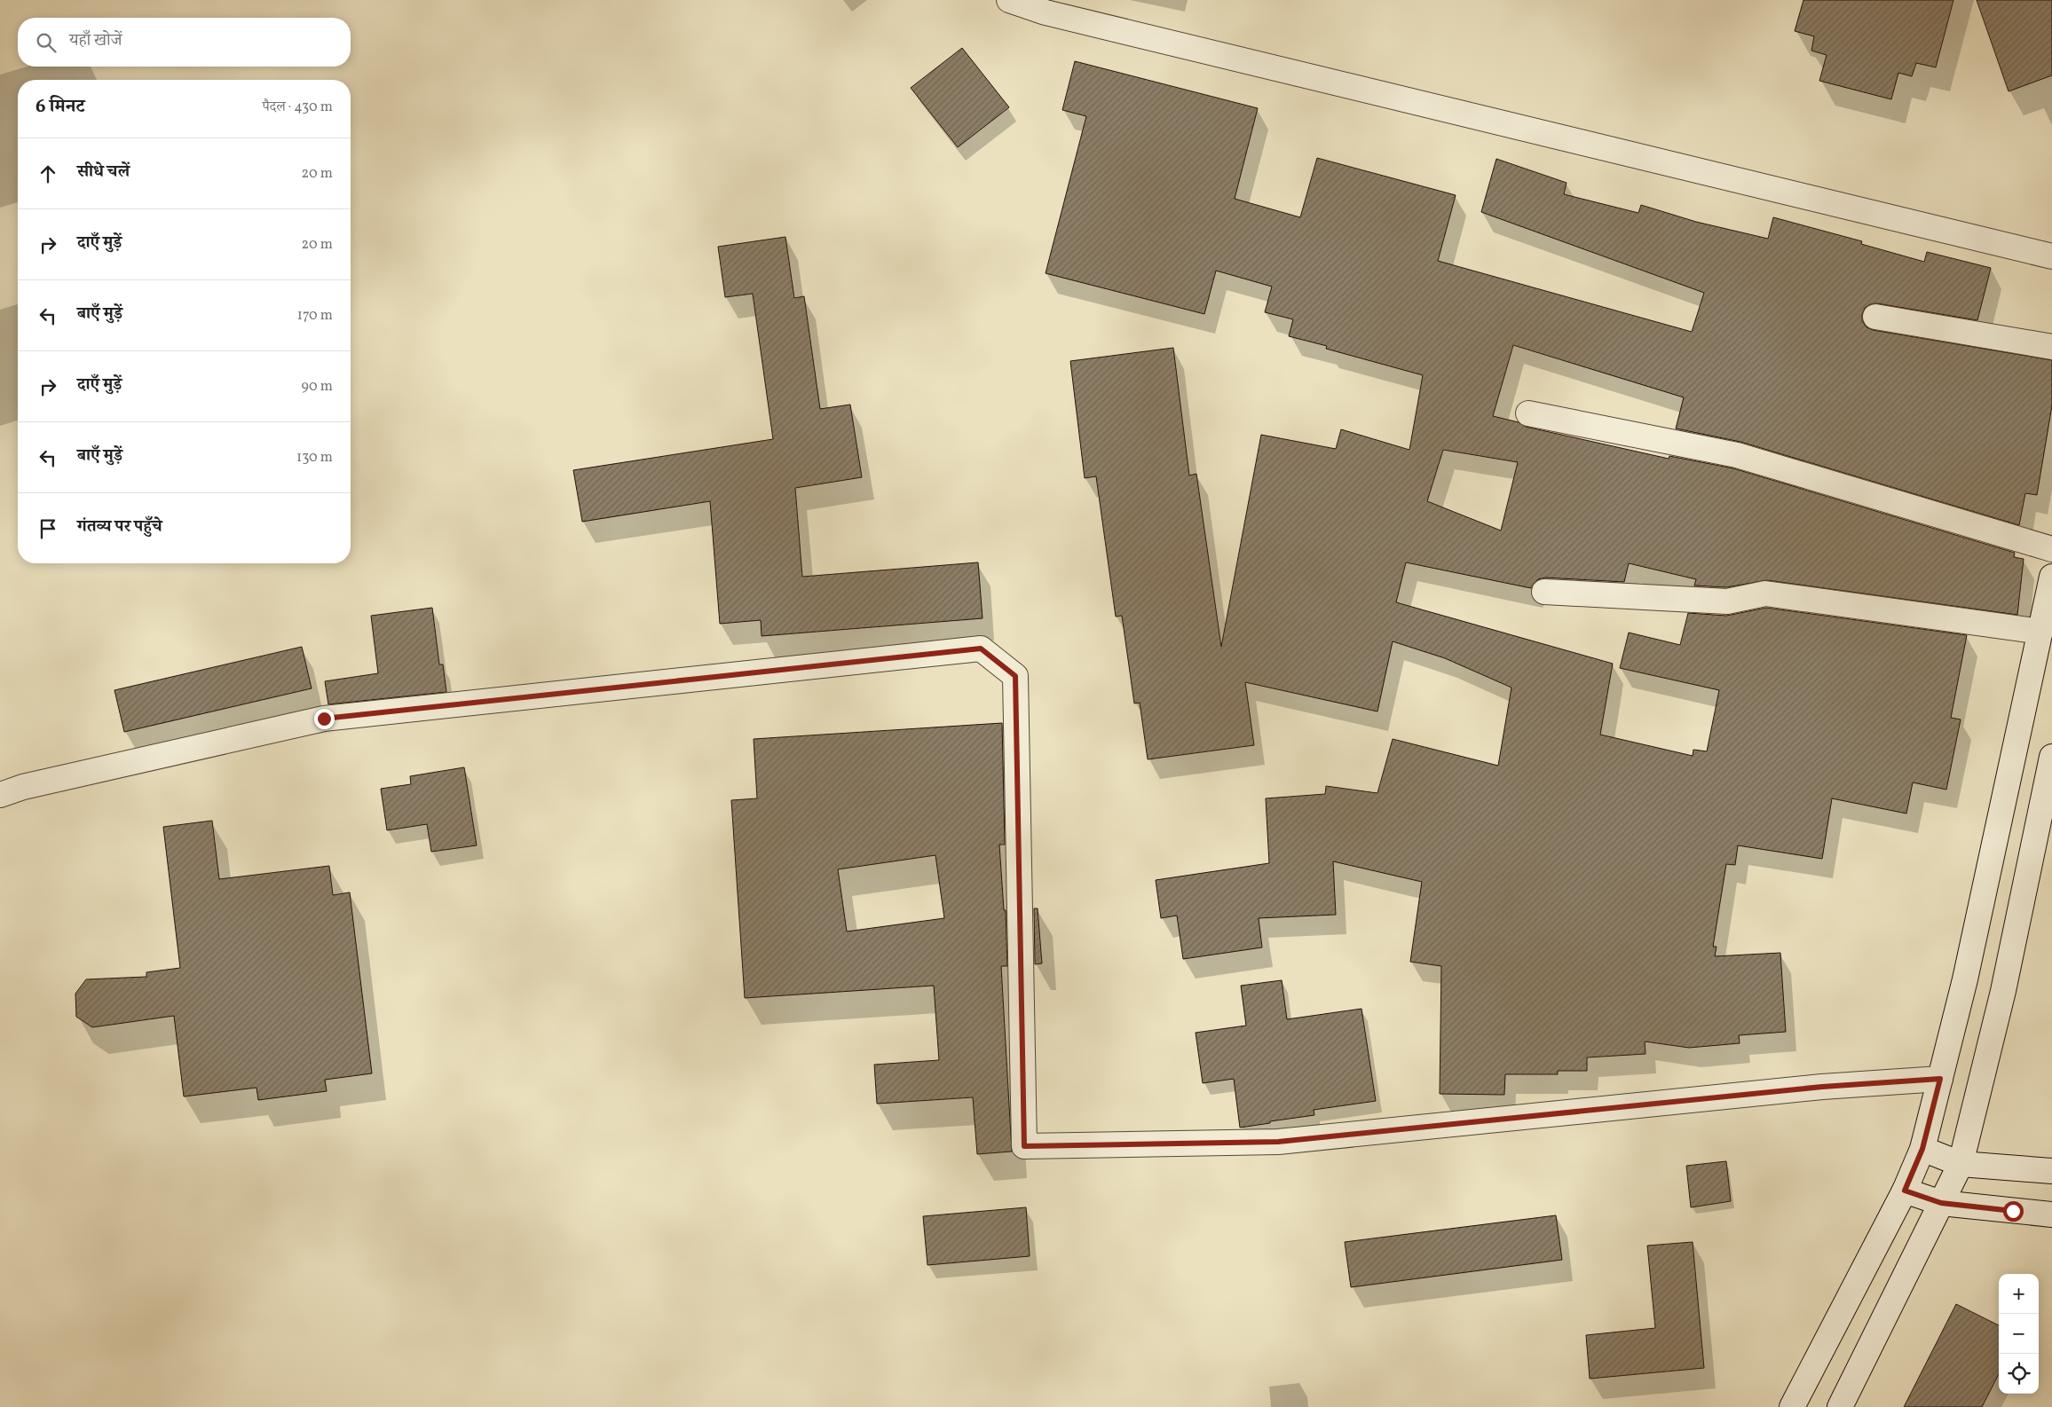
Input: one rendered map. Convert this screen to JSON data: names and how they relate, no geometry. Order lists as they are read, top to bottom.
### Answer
{
  "page": {
    "search": "यहाँ खोजें",
    "heading": ["6 मिनट", "पैदल · 430 m"],
    "list": [
      ["सीधे चलें", "20 m"],
      ["दाएँ मुड़ें", "20 m"],
      ["बाएँ मुड़ें", "170 m"],
      ["दाएँ मुड़ें", "90 m"],
      ["बाएँ मुड़ें", "130 m"],
      "गंतव्य पर पहुँचे"
    ],
    "map_buttons": ["+", "−"]
  }
}
